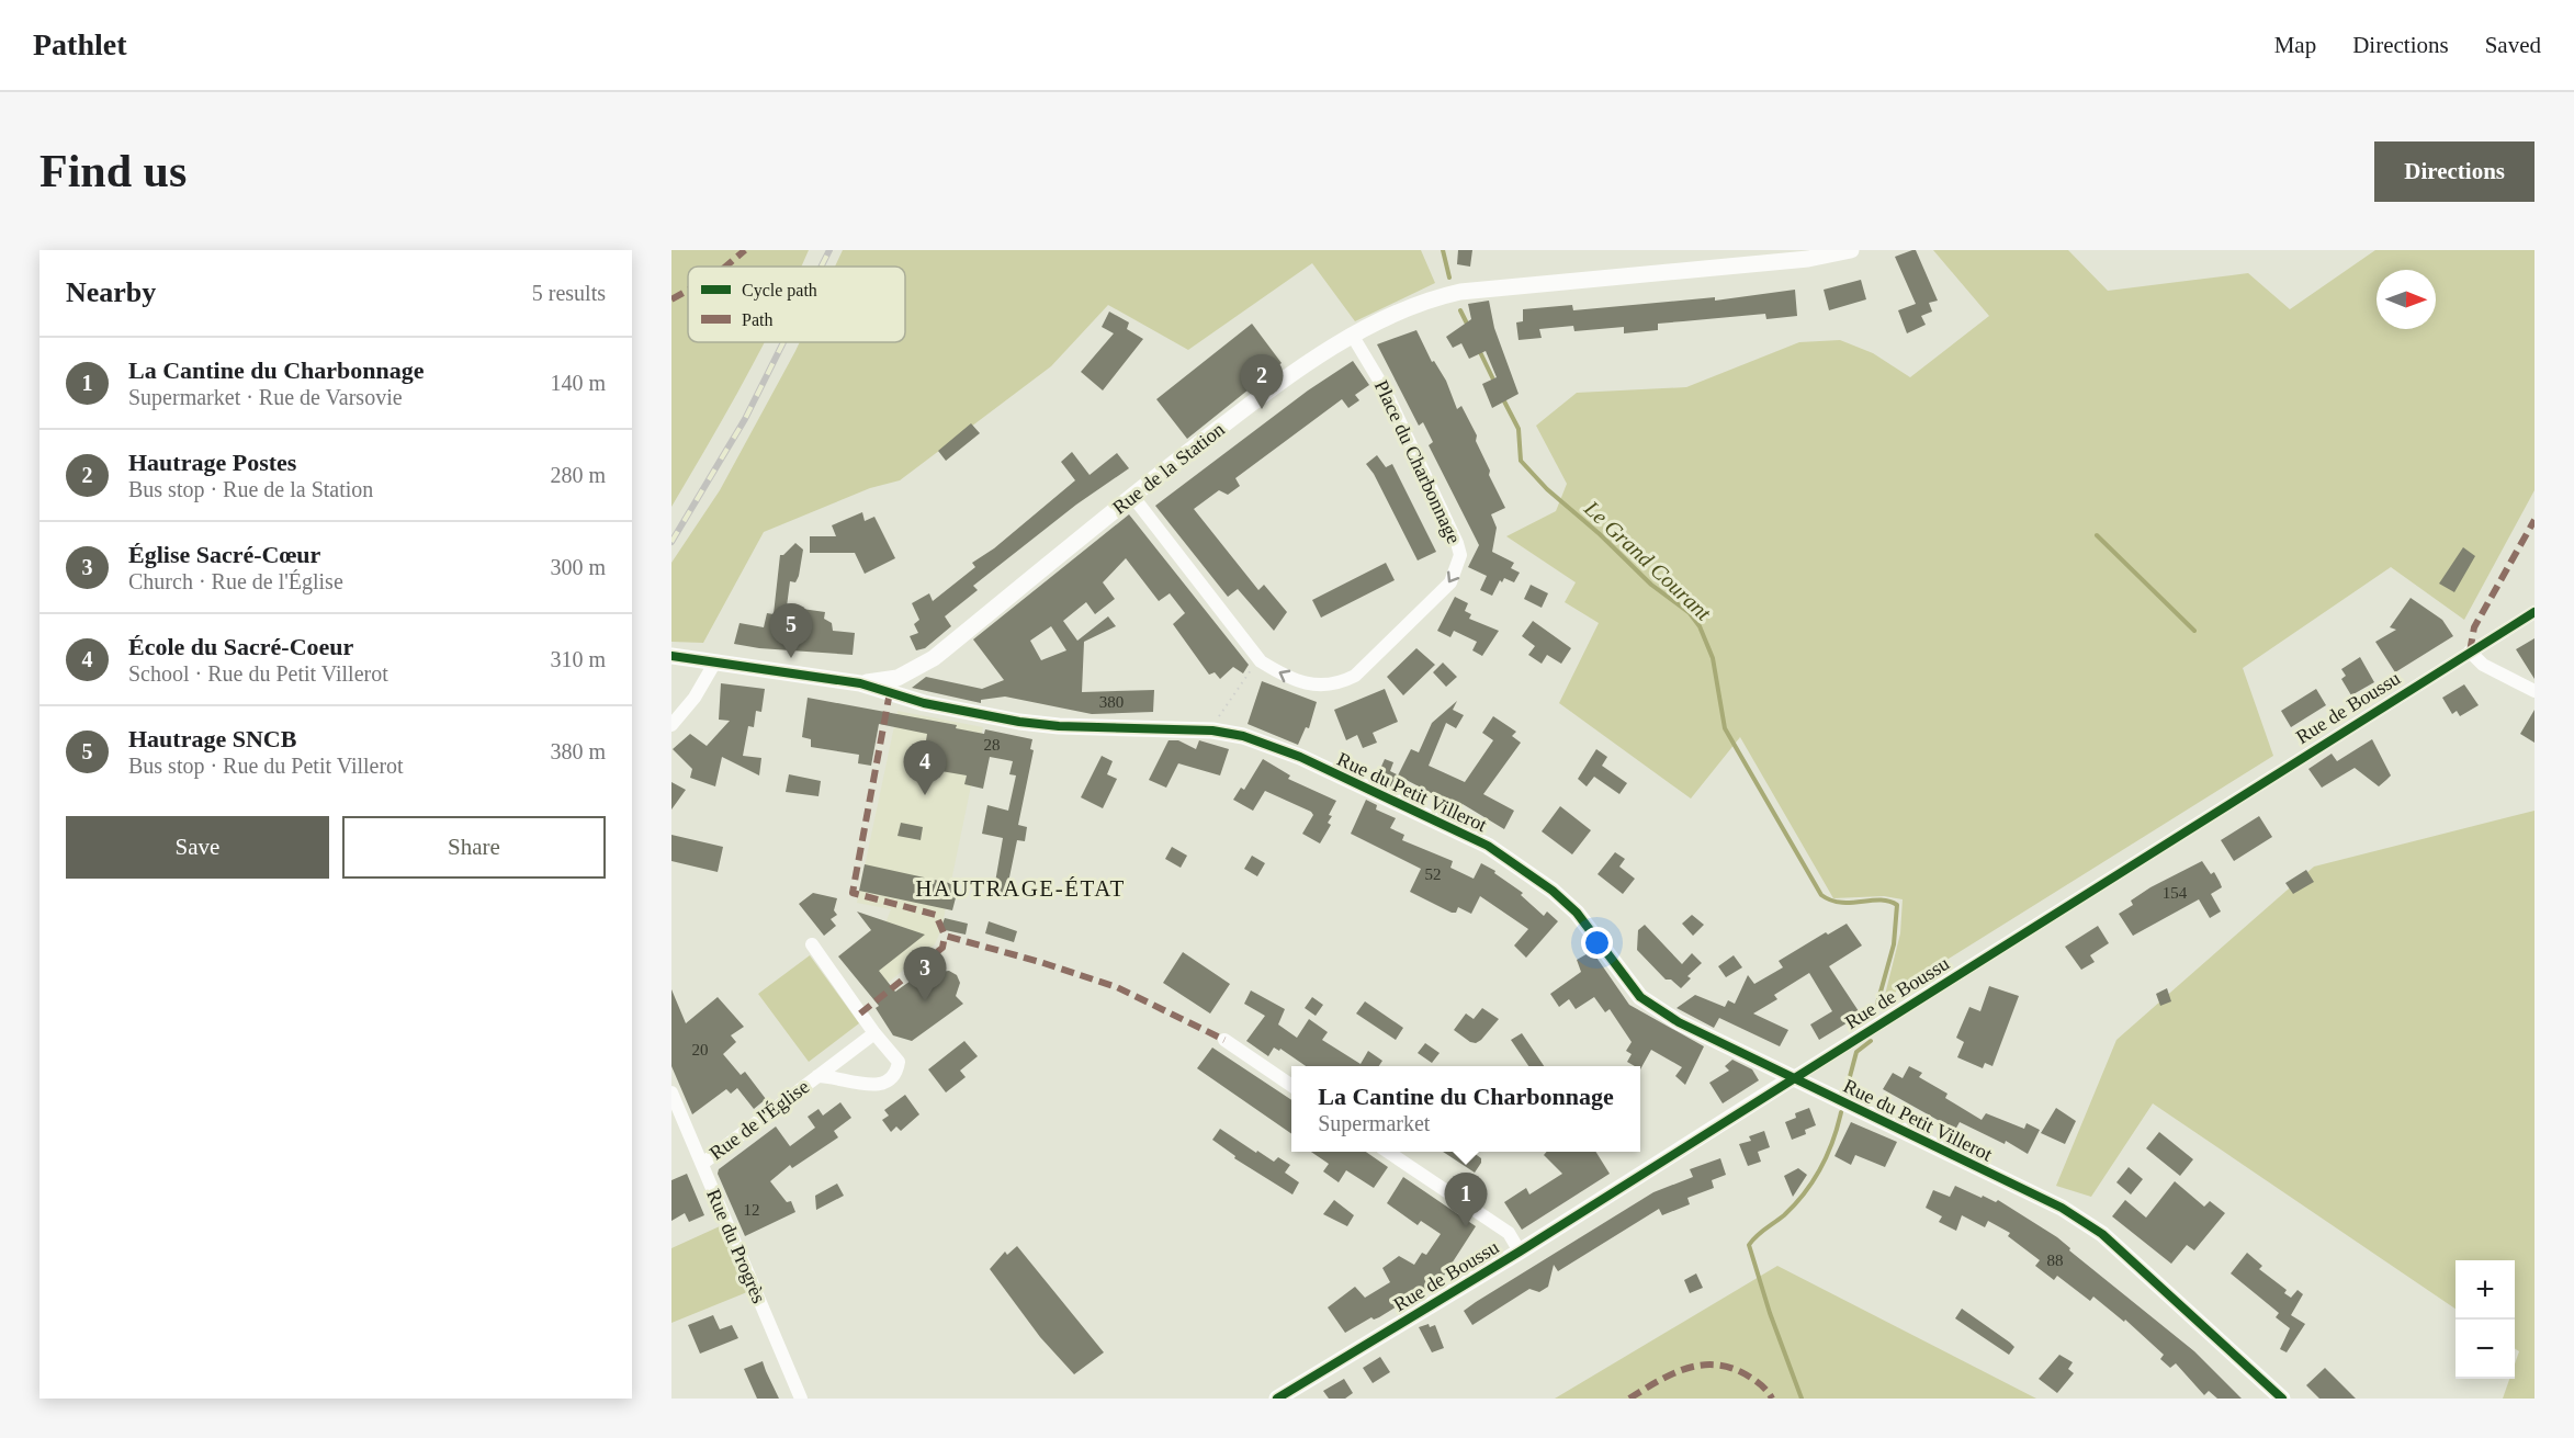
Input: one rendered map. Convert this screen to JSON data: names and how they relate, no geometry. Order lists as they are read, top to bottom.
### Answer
{
  "streets": {
    "street": [
      "Place du Charbonnage",
      "Rue de la Station",
      "Rue de Boussu",
      "Rue du Petit Villerot",
      "Rue de l'Église",
      "Rue du Progrès"
    ]
  },
  "crossings": [
    ["Place du Charbonnage", "Rue de la Station"],
    ["Rue de la Station", "Rue du Petit Villerot"],
    ["Rue de Boussu", "Rue du Petit Villerot"],
    ["Rue de l'Église", "Rue du Progrès"]
  ],
  "districts": ["HAUTRAGE-ÉTAT"],
  "water": ["Le Grand Courant"],
  "house_numbers": [
    "380",
    "28",
    "52",
    "154",
    "20",
    "12",
    "88"
  ],
  "legend": ["Cycle path", "Path"],
  "north": "right",
  "page": {
    "header": "Pathlet",
    "nav": ["Map", "Directions", "Saved"],
    "buttons": [
      "Directions",
      ["Save", "Share"]
    ],
    "title": "Find us",
    "heading": ["Nearby", "5 results"],
    "list": [
      {
        "mark": "1",
        "name": "La Cantine du Charbonnage",
        "note": "Supermarket · Rue de Varsovie",
        "value": "140 m"
      },
      {
        "mark": "2",
        "name": "Hautrage Postes",
        "note": "Bus stop · Rue de la Station",
        "value": "280 m"
      },
      {
        "mark": "3",
        "name": "Église Sacré-Cœur",
        "note": "Church · Rue de l'Église",
        "value": "300 m"
      },
      {
        "mark": "4",
        "name": "École du Sacré-Coeur",
        "note": "School · Rue du Petit Villerot",
        "value": "310 m"
      },
      {
        "mark": "5",
        "name": "Hautrage SNCB",
        "note": "Bus stop · Rue du Petit Villerot",
        "value": "380 m"
      }
    ],
    "pins": [
      "2",
      "5",
      "4",
      "3",
      "1"
    ],
    "popup": ["La Cantine du Charbonnage", "Supermarket"],
    "map_buttons": ["+", "−"]
  }
}
